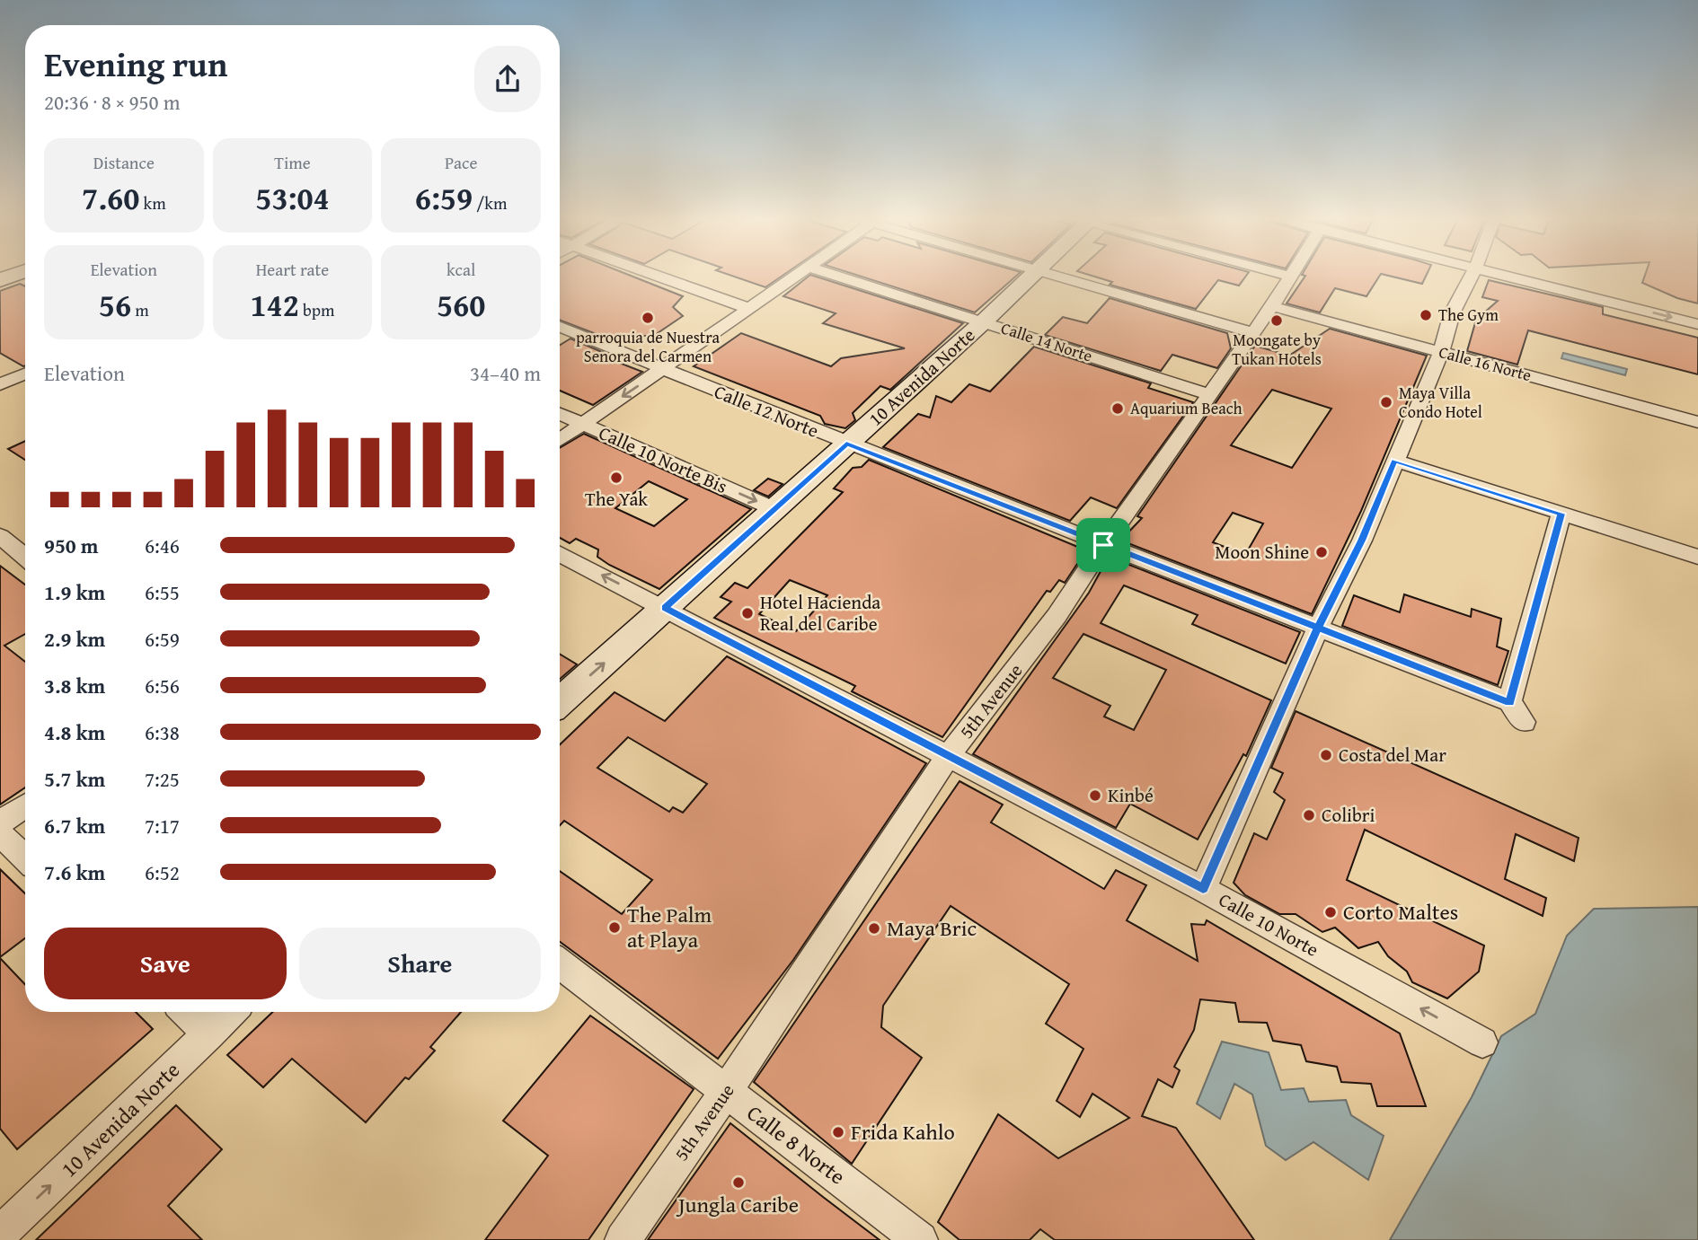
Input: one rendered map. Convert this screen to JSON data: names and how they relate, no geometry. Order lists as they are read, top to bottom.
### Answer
{
  "streets": {
    "street": [
      "Calle 14 Norte",
      "Calle 16 Norte",
      "10 Avenida Norte",
      "Calle 12 Norte",
      "Calle 10 Norte Bis",
      "5th Avenue",
      "Calle 10 Norte",
      "Calle 8 Norte"
    ]
  },
  "crossings": [
    ["Calle 14 Norte", "10 Avenida Norte"],
    ["Calle 14 Norte", "5th Avenue"],
    ["Calle 16 Norte", "5th Avenue"],
    ["10 Avenida Norte", "Calle 12 Norte"],
    ["10 Avenida Norte", "Calle 10 Norte Bis"],
    ["10 Avenida Norte", "Calle 10 Norte"],
    ["Calle 12 Norte", "5th Avenue"],
    ["5th Avenue", "Calle 10 Norte"],
    ["5th Avenue", "Calle 8 Norte"]
  ],
  "one_way": ["10 Avenida Norte", "Calle 10 Norte"],
  "places": [
    "The Gym",
    "parroquia de Nuestra Senora del Carmen",
    "Moongate by Tukan Hotels",
    "Maya Villa Condo Hotel",
    "Aquarium Beach",
    "The Yak",
    "Moon Shine",
    "Hotel Hacienda Real del Caribe",
    "Costa del Mar",
    "Kinbé",
    "Colibri",
    "Corto Maltes",
    "The Palm at Playa",
    "Maya Bric",
    "Frida Kahlo",
    "Jungla Caribe"
  ],
  "page": {
    "heading": ["Evening run", "20:36 · 8 × 950 m"],
    "stats": [
      ["Distance", "7.60 km"],
      ["Time", "53:04"],
      ["Pace", "6:59 /km"],
      ["Elevation", "56 m"],
      ["Heart rate", "142 bpm"],
      ["kcal", "560"]
    ],
    "chart": ["Elevation", "34–40 m"],
    "list": [
      {
        "name": "950 m",
        "note": "6:46"
      },
      {
        "name": "1.9 km",
        "note": "6:55"
      },
      {
        "name": "2.9 km",
        "note": "6:59"
      },
      {
        "name": "3.8 km",
        "note": "6:56"
      },
      {
        "name": "4.8 km",
        "note": "6:38"
      },
      {
        "name": "5.7 km",
        "note": "7:25"
      },
      {
        "name": "6.7 km",
        "note": "7:17"
      },
      {
        "name": "7.6 km",
        "note": "6:52"
      }
    ],
    "buttons": ["Save", "Share"]
  }
}
